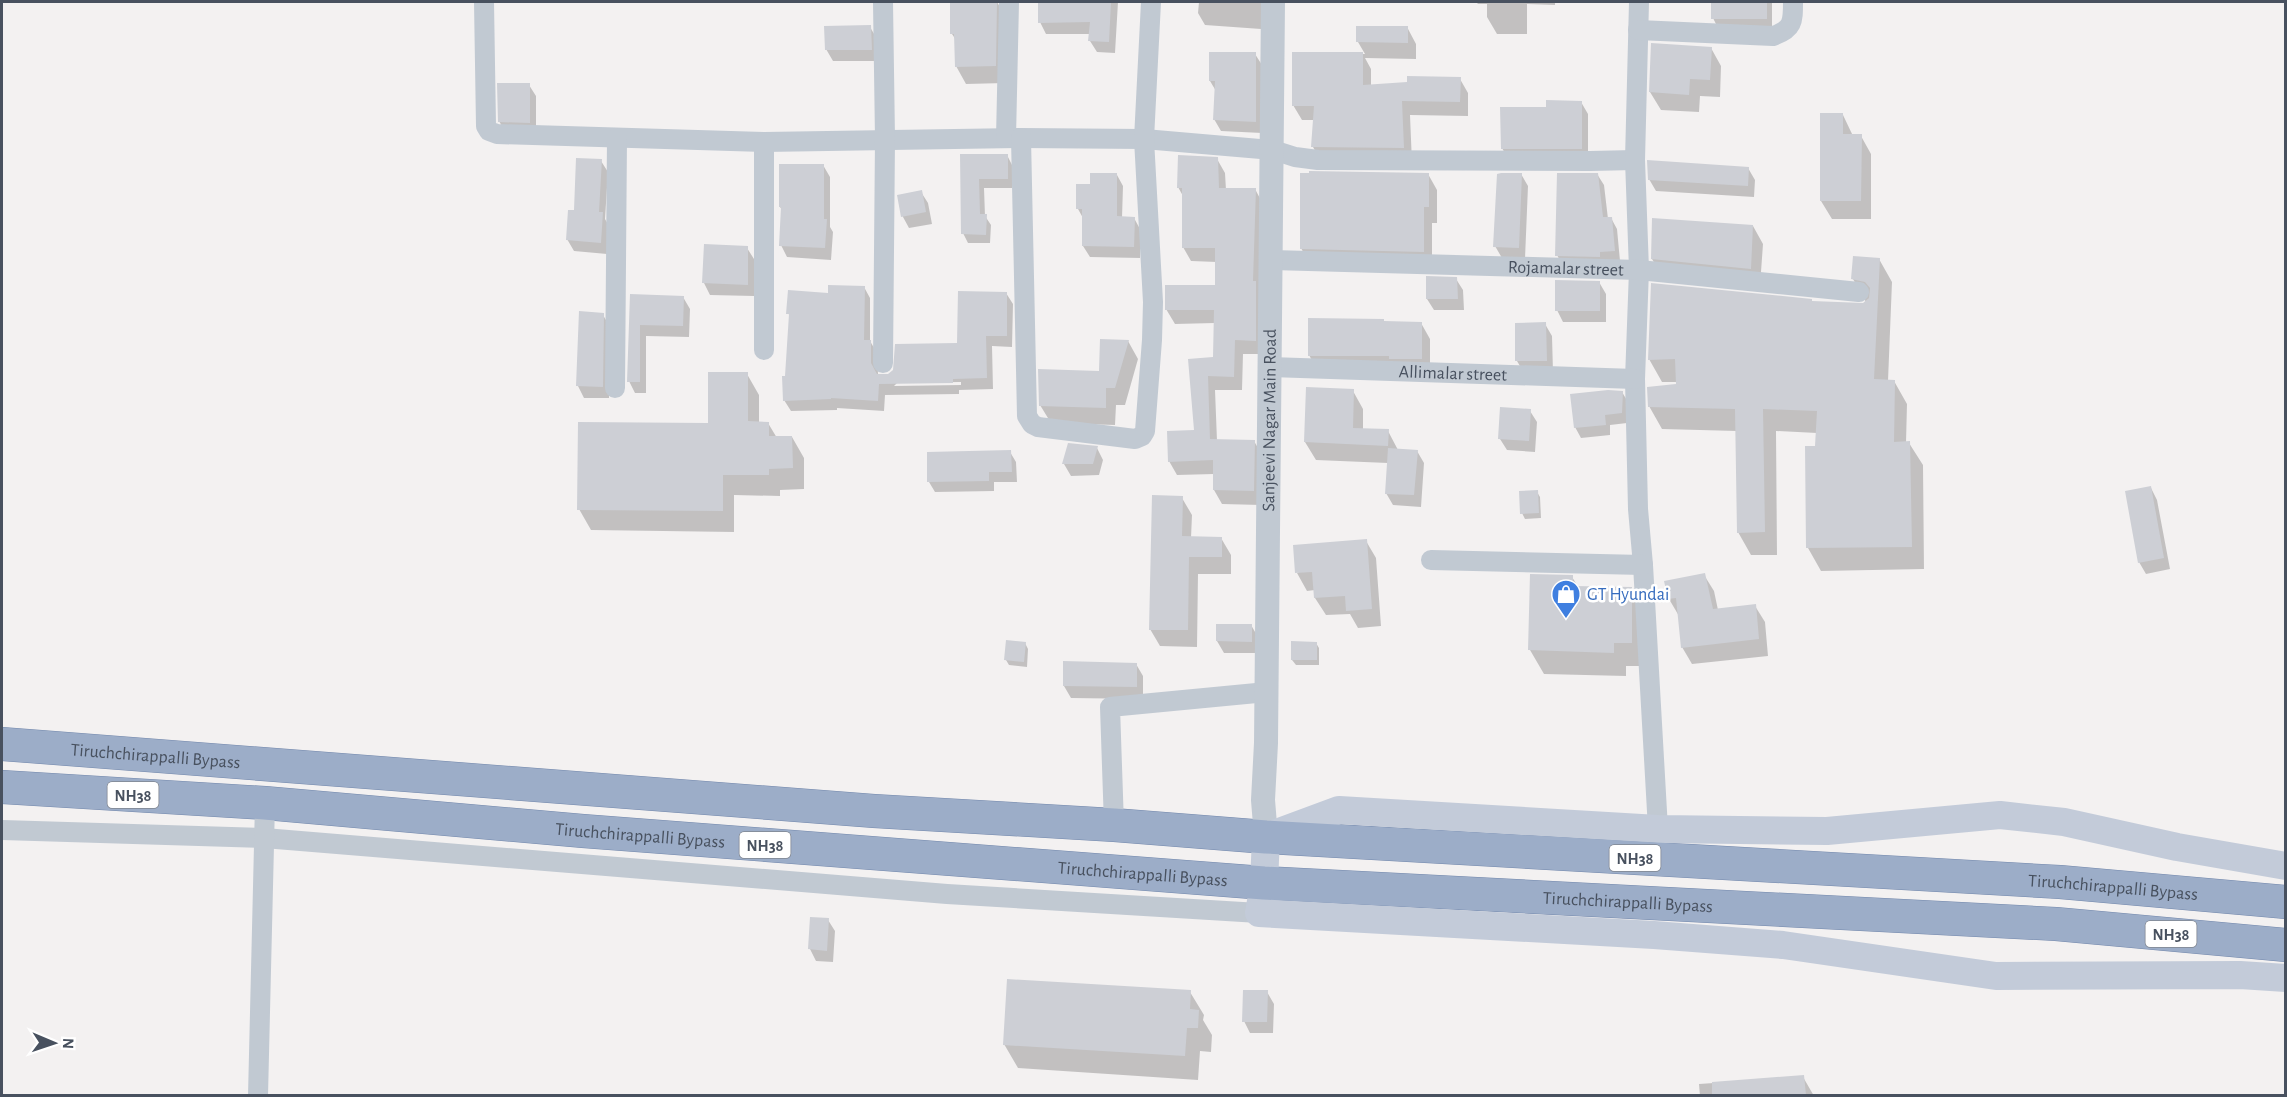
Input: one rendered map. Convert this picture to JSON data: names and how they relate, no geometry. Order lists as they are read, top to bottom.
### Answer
{
  "streets": {
    "highway": ["Tiruchchirappalli Bypass", "NH38"],
    "street": ["Rojamalar street", "Allimalar street", "Sanjeevi Nagar Main Road"]
  },
  "crossings": [
    ["Rojamalar street", "Sanjeevi Nagar Main Road"],
    ["Allimalar street", "Sanjeevi Nagar Main Road"],
    ["Sanjeevi Nagar Main Road", "Tiruchchirappalli Bypass"]
  ],
  "places": {
    "shop": ["GT Hyundai"]
  },
  "north": "right"
}
